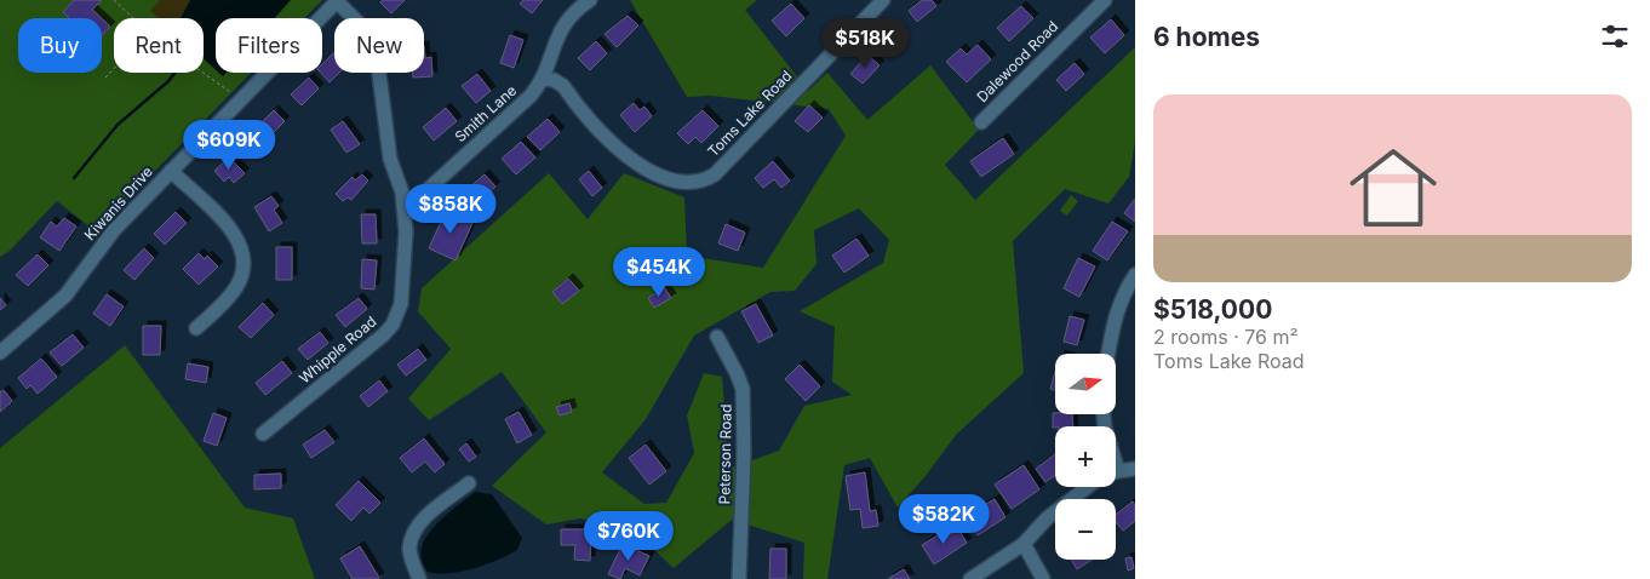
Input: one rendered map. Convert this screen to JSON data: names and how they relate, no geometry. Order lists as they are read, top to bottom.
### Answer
{
  "streets": {
    "street": [
      "Dalewood Road",
      "Smith Lane",
      "Toms Lake Road",
      "Kiwanis Drive",
      "Whipple Road",
      "Peterson Road"
    ]
  },
  "crossings": [
    ["Smith Lane", "Toms Lake Road"],
    ["Smith Lane", "Whipple Road"],
    ["Kiwanis Drive", "Whipple Road"]
  ],
  "north": "right",
  "page": {
    "heading": "6 homes",
    "price": [
      "$518K",
      "$609K",
      "$858K",
      "$454K",
      "$582K",
      "$760K"
    ],
    "chip": [
      "Buy",
      "Rent",
      "Filters",
      "New"
    ],
    "list": [
      {
        "name": "$518,000",
        "note": "2 rooms · 76 m² · Toms Lake Road"
      }
    ],
    "map_buttons": ["+", "−"]
  }
}
